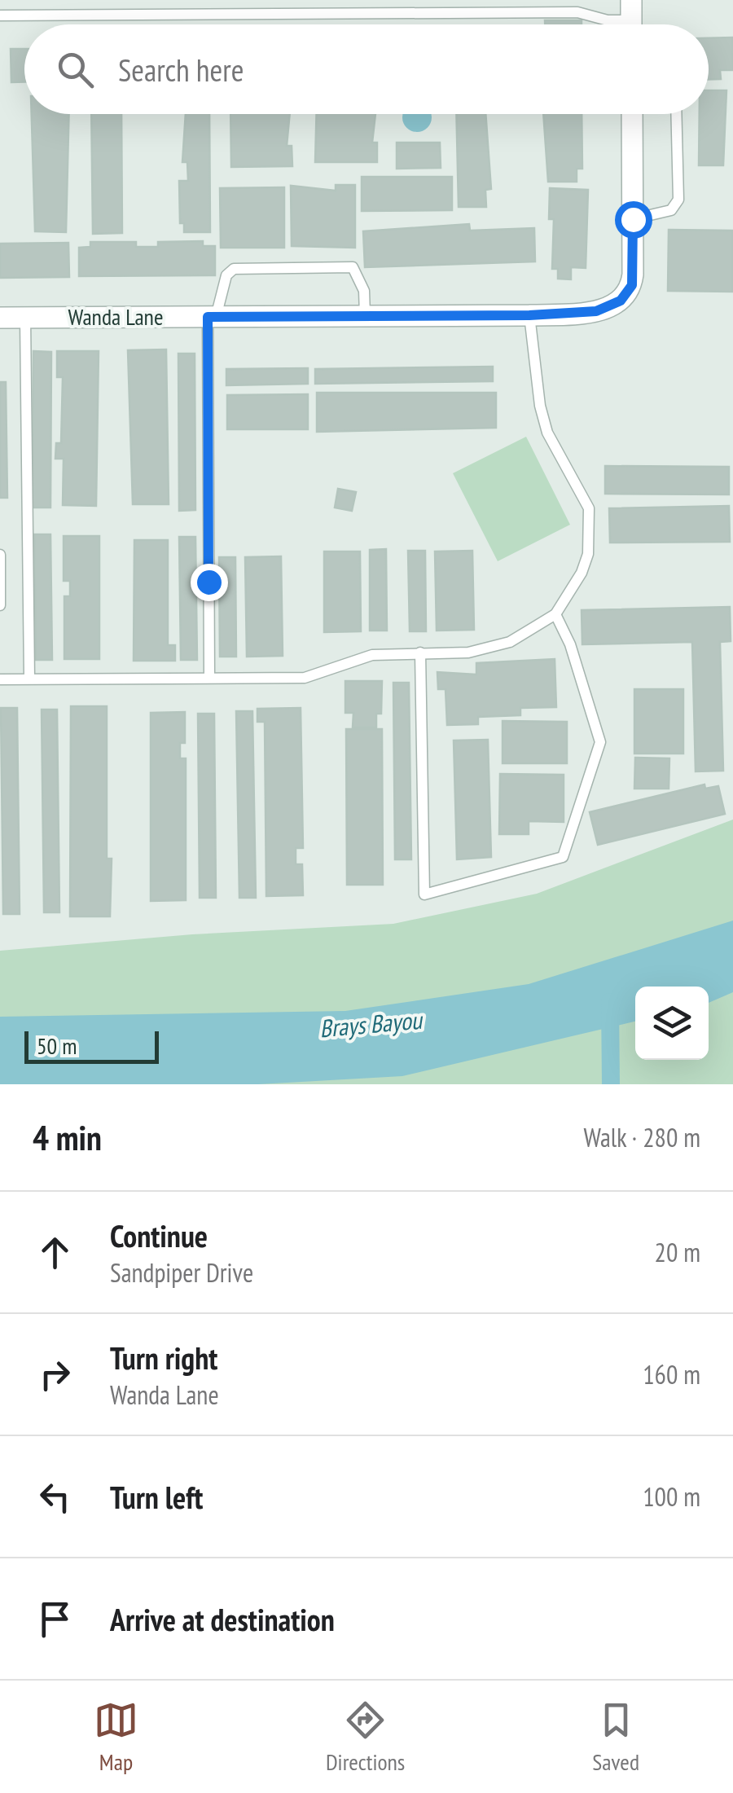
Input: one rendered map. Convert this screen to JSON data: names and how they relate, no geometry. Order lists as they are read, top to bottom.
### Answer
{
  "streets": {
    "street": ["Wanda Lane"]
  },
  "water": ["Brays Bayou"],
  "scale_bar": "50 m",
  "page": {
    "search": "Search here",
    "scale": "50 m",
    "heading": ["4 min", "Walk · 280 m"],
    "list": [
      ["Continue", "Sandpiper Drive", "20 m"],
      ["Turn right", "Wanda Lane", "160 m"],
      ["Turn left", "100 m"],
      "Arrive at destination"
    ],
    "nav": ["Map", "Directions", "Saved"]
  }
}
